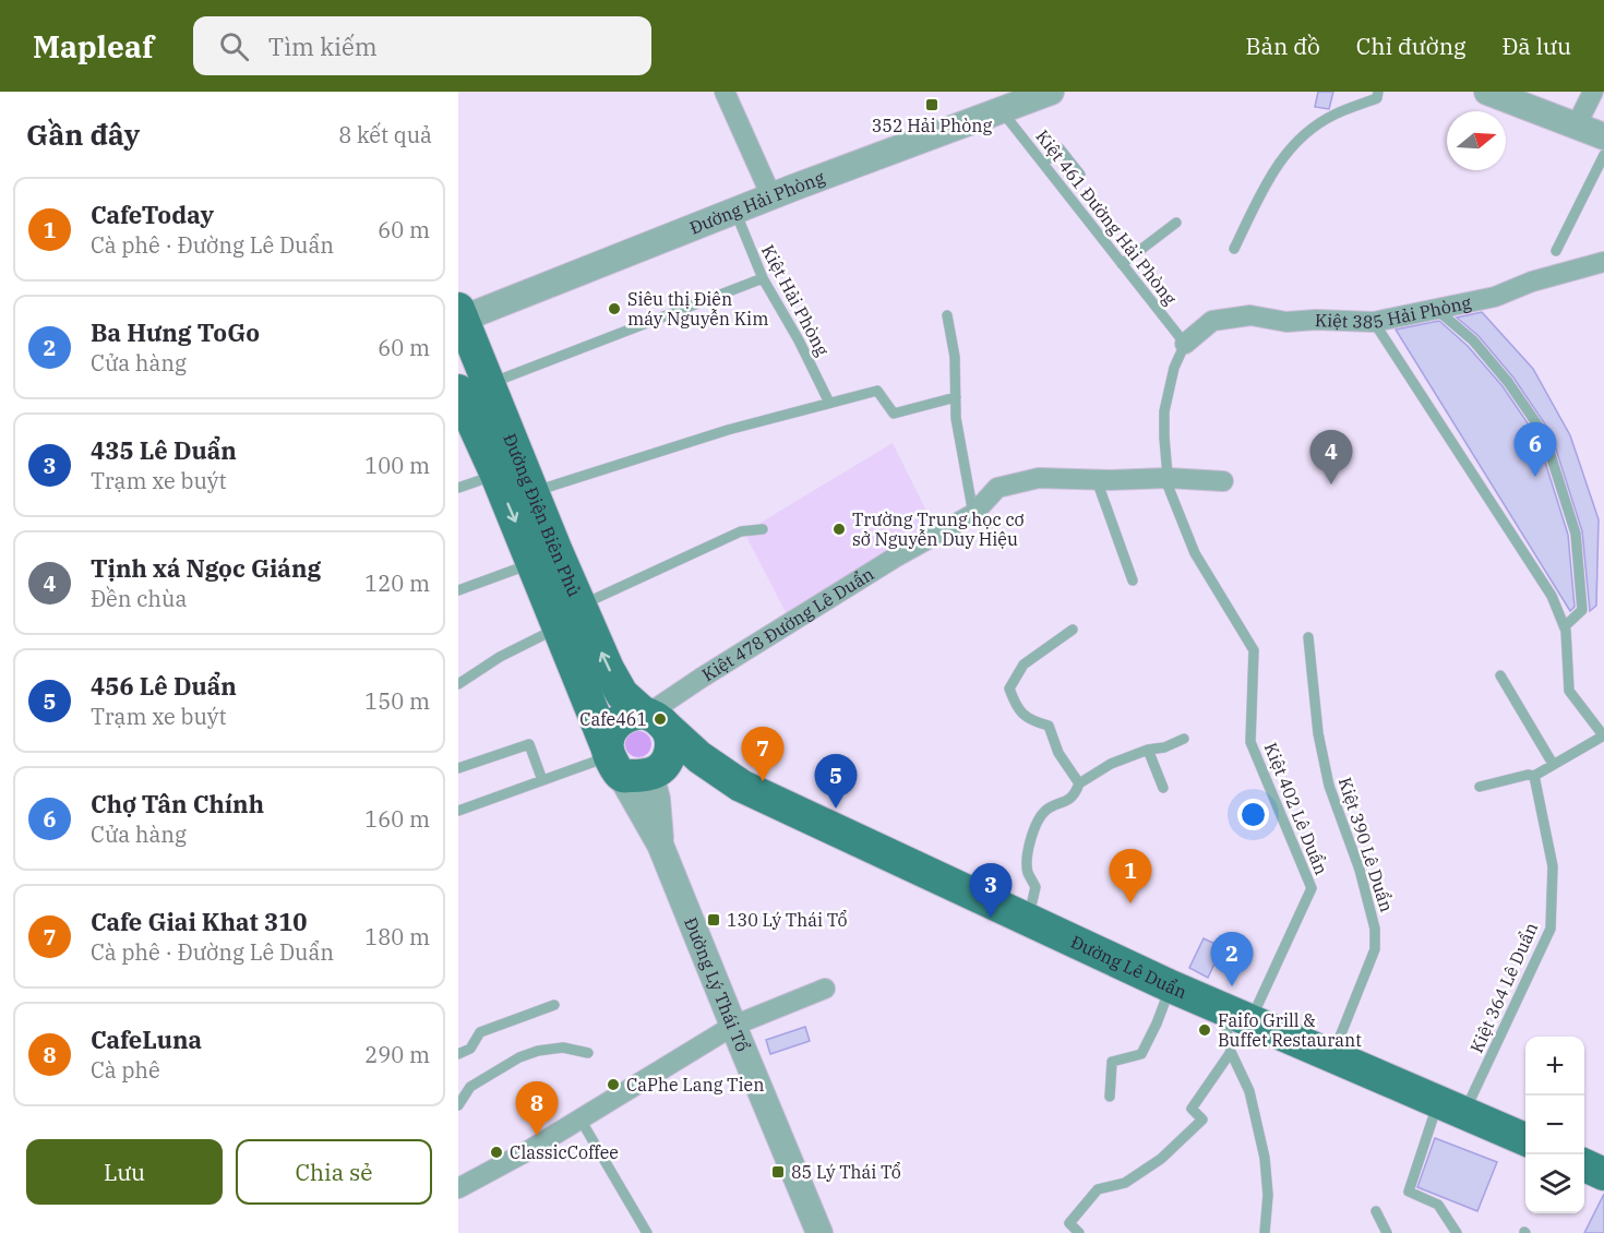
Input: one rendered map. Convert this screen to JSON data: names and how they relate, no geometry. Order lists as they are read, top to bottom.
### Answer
{
  "streets": {
    "main road": ["Đường Điện Biên Phủ", "Đường Lê Duẩn"],
    "street": [
      "Đường Hải Phòng",
      "Kiệt 385 Hải Phòng",
      "Kiệt 478 Đường Lê Duẩn",
      "Đường Lý Thái Tổ"
    ],
    "lane": [
      "Kiệt 461 Đường Hải Phòng",
      "Kiệt Hải Phòng",
      "Kiệt 402 Lê Duẩn",
      "Kiệt 390 Lê Duẩn",
      "Kiệt 364 Lê Duẩn"
    ]
  },
  "crossings": [
    ["Đường Hải Phòng", "Kiệt 461 Đường Hải Phòng"],
    ["Đường Hải Phòng", "Kiệt Hải Phòng"],
    ["Đường Hải Phòng", "Đường Điện Biên Phủ"],
    ["Kiệt 461 Đường Hải Phòng", "Kiệt 385 Hải Phòng"],
    ["Kiệt 461 Đường Hải Phòng", "Kiệt 402 Lê Duẩn"],
    ["Kiệt 385 Hải Phòng", "Kiệt 402 Lê Duẩn"],
    ["Đường Điện Biên Phủ", "Kiệt 478 Đường Lê Duẩn"],
    ["Đường Điện Biên Phủ", "Đường Lê Duẩn"],
    ["Đường Điện Biên Phủ", "Đường Lý Thái Tổ"],
    ["Kiệt 478 Đường Lê Duẩn", "Kiệt 402 Lê Duẩn"],
    ["Kiệt 478 Đường Lê Duẩn", "Đường Lê Duẩn"],
    ["Kiệt 402 Lê Duẩn", "Đường Lê Duẩn"],
    ["Kiệt 390 Lê Duẩn", "Đường Lê Duẩn"],
    ["Đường Lê Duẩn", "Đường Lý Thái Tổ"],
    ["Đường Lê Duẩn", "Kiệt 364 Lê Duẩn"]
  ],
  "places": {
    "transit": ["352 Hải Phòng", "130 Lý Thái Tổ", "85 Lý Thái Tổ"],
    "other": [
      "Siêu thị Điện máy Nguyễn Kim",
      "Trường Trung học cơ sở Nguyễn Duy Hiệu",
      "Cafe461",
      "Faifo Grill & Buffet Restaurant",
      "CaPhe Lang Tien",
      "ClassicCoffee"
    ]
  },
  "north": "right",
  "page": {
    "header": "Mapleaf",
    "search": "Tìm kiếm",
    "nav": ["Bản đồ", "Chỉ đường", "Đã lưu"],
    "heading": ["Gần đây", "8 kết quả"],
    "list": [
      {
        "mark": "1",
        "name": "CafeToday",
        "note": "Cà phê · Đường Lê Duẩn",
        "value": "60 m"
      },
      {
        "mark": "2",
        "name": "Ba Hưng ToGo",
        "note": "Cửa hàng",
        "value": "60 m"
      },
      {
        "mark": "3",
        "name": "435 Lê Duẩn",
        "note": "Trạm xe buýt",
        "value": "100 m"
      },
      {
        "mark": "4",
        "name": "Tịnh xá Ngọc Giáng",
        "note": "Đền chùa",
        "value": "120 m"
      },
      {
        "mark": "5",
        "name": "456 Lê Duẩn",
        "note": "Trạm xe buýt",
        "value": "150 m"
      },
      {
        "mark": "6",
        "name": "Chợ Tân Chính",
        "note": "Cửa hàng",
        "value": "160 m"
      },
      {
        "mark": "7",
        "name": "Cafe Giai Khat 310",
        "note": "Cà phê · Đường Lê Duẩn",
        "value": "180 m"
      },
      {
        "mark": "8",
        "name": "CafeLuna",
        "note": "Cà phê",
        "value": "290 m"
      }
    ],
    "pins": [
      "6",
      "4",
      "7",
      "5",
      "1",
      "3",
      "2",
      "8"
    ],
    "map_buttons": ["+", "−"],
    "buttons": ["Lưu", "Chia sẻ"]
  }
}
